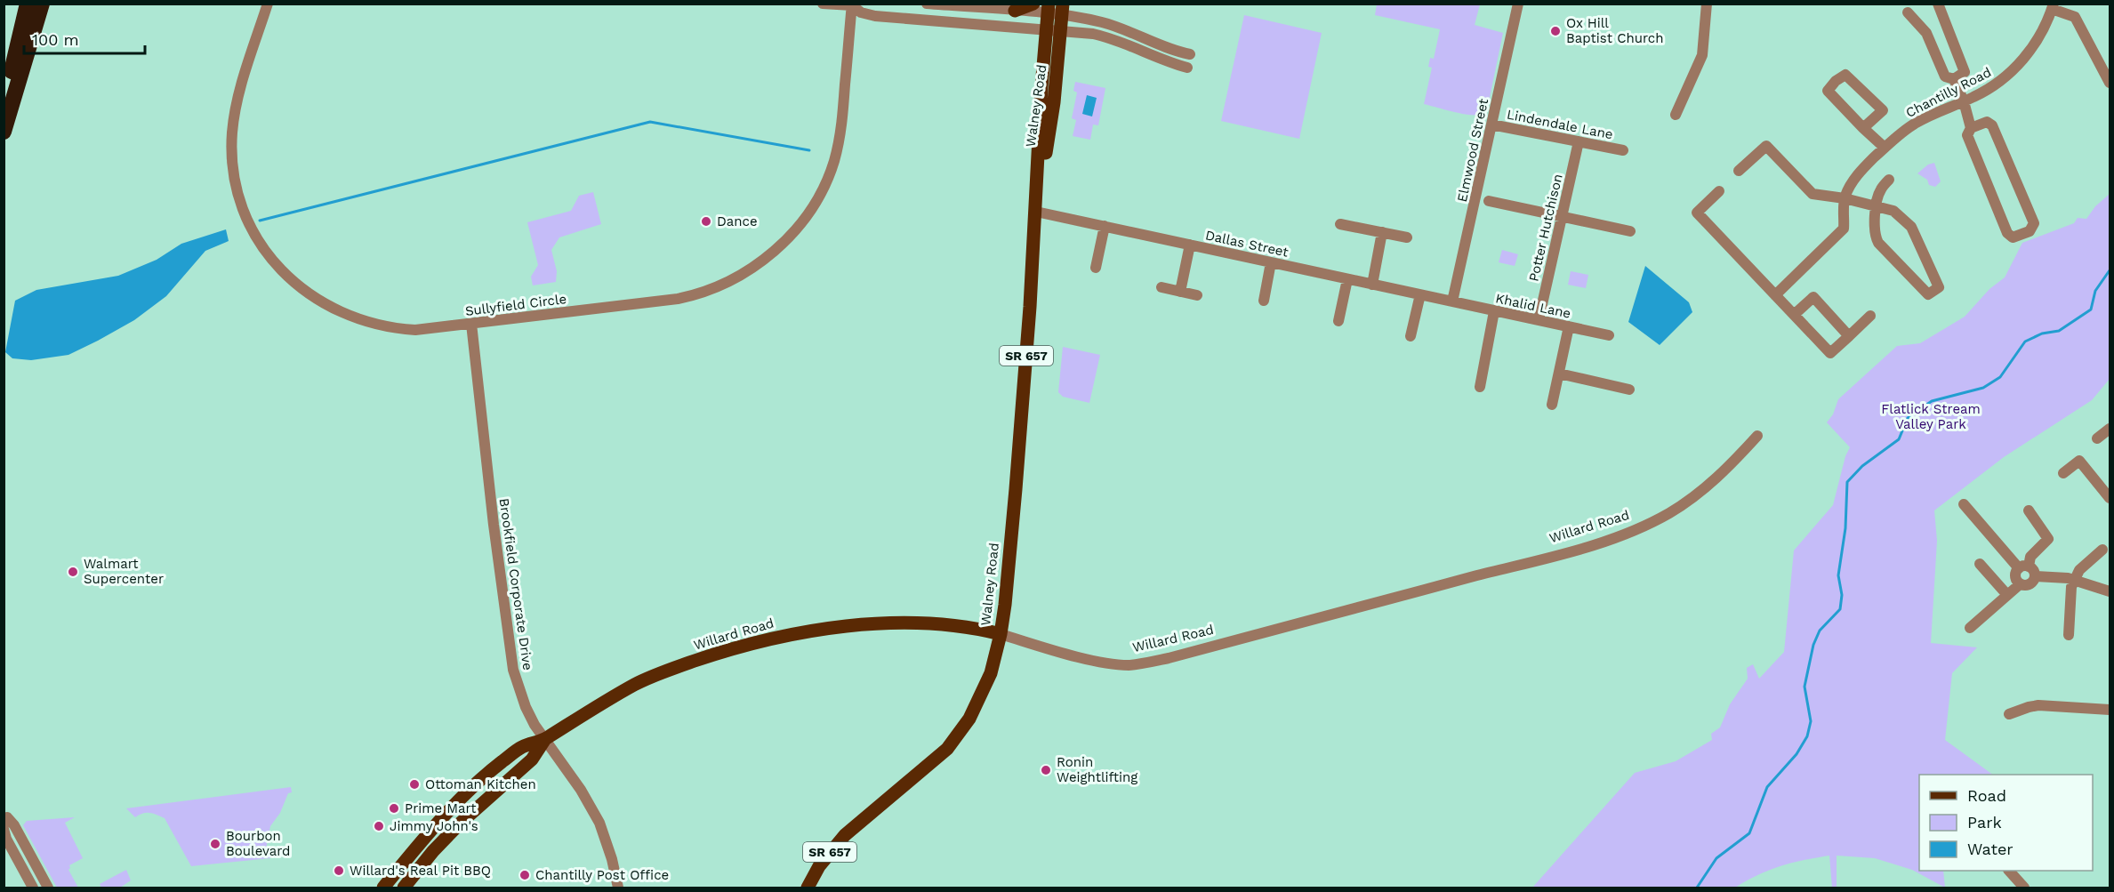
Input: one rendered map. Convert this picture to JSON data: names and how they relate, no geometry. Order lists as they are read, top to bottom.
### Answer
{
  "streets": {
    "main road": ["Walney Road", "SR 657", "Willard Road"],
    "street": [
      "Chantilly Road",
      "Lindendale Lane",
      "Elmwood Street",
      "Potter Hutchison",
      "Dallas Street",
      "Sullyfield Circle",
      "Khalid Lane",
      "Brookfield Corporate Drive"
    ]
  },
  "crossings": [
    ["Walney Road", "Dallas Street"],
    ["Walney Road", "Willard Road"],
    ["Lindendale Lane", "Elmwood Street"],
    ["Lindendale Lane", "Potter Hutchison"],
    ["Elmwood Street", "Dallas Street"],
    ["Elmwood Street", "Khalid Lane"],
    ["Potter Hutchison", "Khalid Lane"],
    ["Dallas Street", "Khalid Lane"],
    ["Sullyfield Circle", "Brookfield Corporate Drive"],
    ["Willard Road", "Brookfield Corporate Drive"]
  ],
  "parks": ["Flatlick Stream Valley Park"],
  "places": [
    "Ox Hill Baptist Church",
    "Dance",
    "Walmart Supercenter",
    "Ronin Weightlifting",
    "Ottoman Kitchen",
    "Prime Mart",
    "Jimmy John's",
    "Bourbon Boulevard",
    "Willard's Real Pit BBQ",
    "Chantilly Post Office"
  ],
  "legend": ["Road", "Park", "Water"],
  "scale_bar": "100 m"
}
